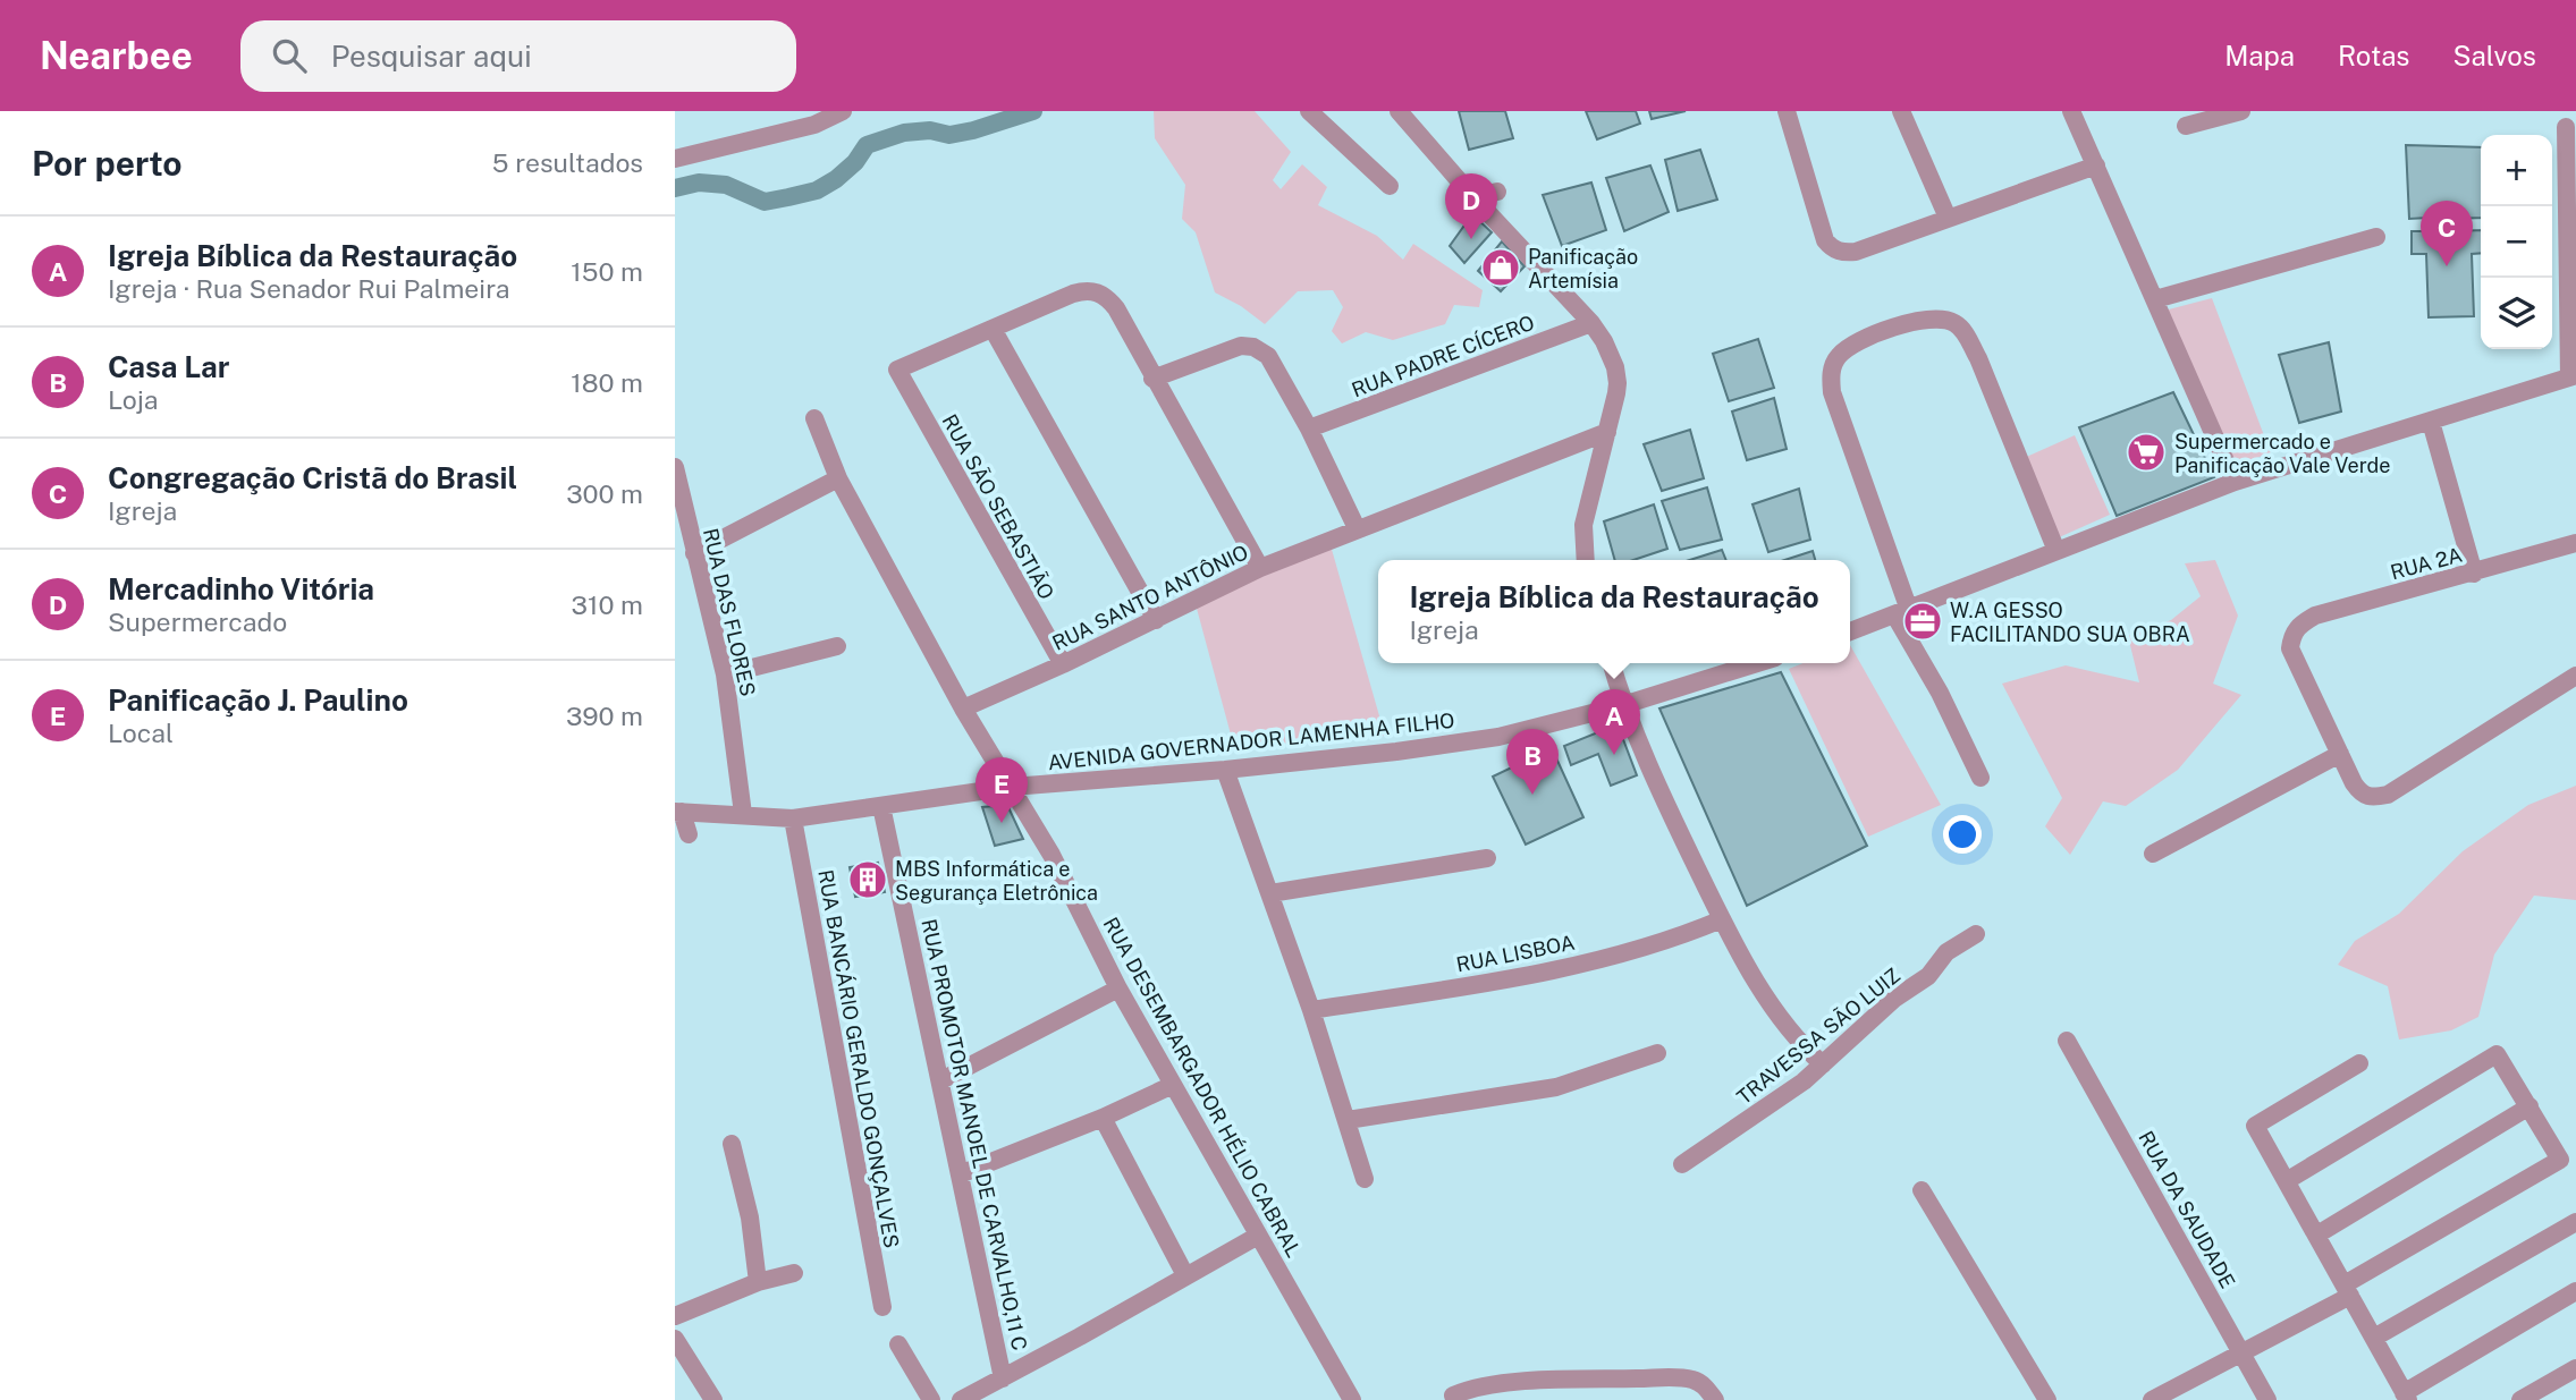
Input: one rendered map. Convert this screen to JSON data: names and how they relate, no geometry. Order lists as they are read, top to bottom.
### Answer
{
  "streets": {
    "street": [
      "RUA PADRE CÍCERO",
      "RUA SÃO SEBASTIÃO",
      "RUA 2A",
      "RUA SANTO ANTÔNIO",
      "RUA DAS FLORES",
      "AVENIDA GOVERNADOR LAMENHA FILHO",
      "RUA LISBOA",
      "TRAVESSA SÃO LUIZ",
      "RUA BANCÁRIO GERALDO GONÇALVES",
      "RUA DESEMBARGADOR HÉLIO CABRAL",
      "RUA PROMOTOR MANOEL DE CARVALHO,11 C",
      "RUA DA SAUDADE"
    ]
  },
  "crossings": [
    ["RUA SÃO SEBASTIÃO", "RUA SANTO ANTÔNIO"],
    ["RUA SANTO ANTÔNIO", "RUA DESEMBARGADOR HÉLIO CABRAL"],
    ["RUA DAS FLORES", "AVENIDA GOVERNADOR LAMENHA FILHO"],
    ["AVENIDA GOVERNADOR LAMENHA FILHO", "RUA BANCÁRIO GERALDO GONÇALVES"],
    ["AVENIDA GOVERNADOR LAMENHA FILHO", "RUA DESEMBARGADOR HÉLIO CABRAL"],
    ["AVENIDA GOVERNADOR LAMENHA FILHO", "RUA PROMOTOR MANOEL DE CARVALHO,11 C"]
  ],
  "places": {
    "shop": ["Panificação Artemísia"],
    "supermarket": ["Supermercado e Panificação Vale Verde"],
    "office": ["W.A GESSO FACILITANDO SUA OBRA"],
    "building": ["MBS Informática e Segurança Eletrônica"]
  },
  "page": {
    "header": "Nearbee",
    "search": "Pesquisar aqui",
    "nav": ["Mapa", "Rotas", "Salvos"],
    "heading": ["Por perto", "5 resultados"],
    "map_buttons": ["+", "−"],
    "pins": [
      "D",
      "C",
      "A",
      "B",
      "E"
    ],
    "list": [
      {
        "mark": "A",
        "name": "Igreja Bíblica da Restauração",
        "note": "Igreja · Rua Senador Rui Palmeira",
        "value": "150 m"
      },
      {
        "mark": "B",
        "name": "Casa Lar",
        "note": "Loja",
        "value": "180 m"
      },
      {
        "mark": "C",
        "name": "Congregação Cristã do Brasil",
        "note": "Igreja",
        "value": "300 m"
      },
      {
        "mark": "D",
        "name": "Mercadinho Vitória",
        "note": "Supermercado",
        "value": "310 m"
      },
      {
        "mark": "E",
        "name": "Panificação J. Paulino",
        "note": "Local",
        "value": "390 m"
      }
    ],
    "popup": ["Igreja Bíblica da Restauração", "Igreja"]
  }
}
